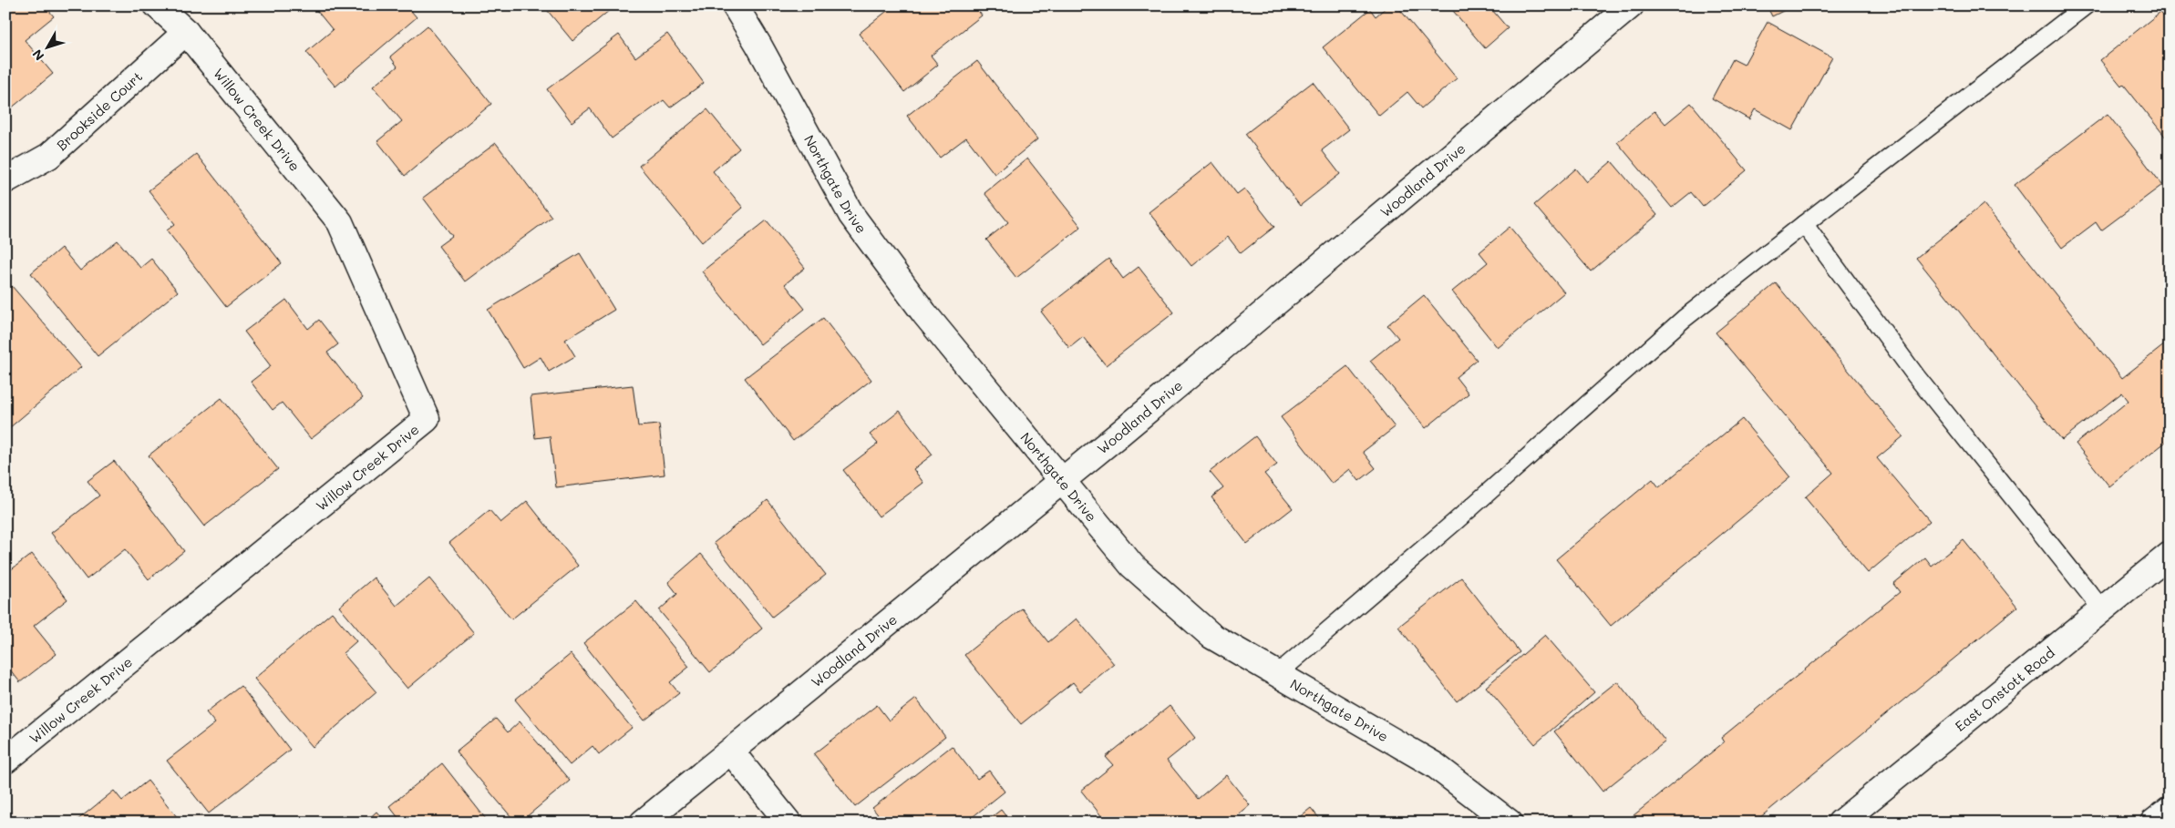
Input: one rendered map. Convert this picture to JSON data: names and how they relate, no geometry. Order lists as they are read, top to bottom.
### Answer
{
  "streets": {
    "main road": [
      "Brookside Court",
      "Willow Creek Drive",
      "Woodland Drive",
      "Northgate Drive",
      "East Onstott Road"
    ]
  },
  "crossings": [
    ["Brookside Court", "Willow Creek Drive"],
    ["Woodland Drive", "Northgate Drive"]
  ],
  "north": "bottom left"
}
